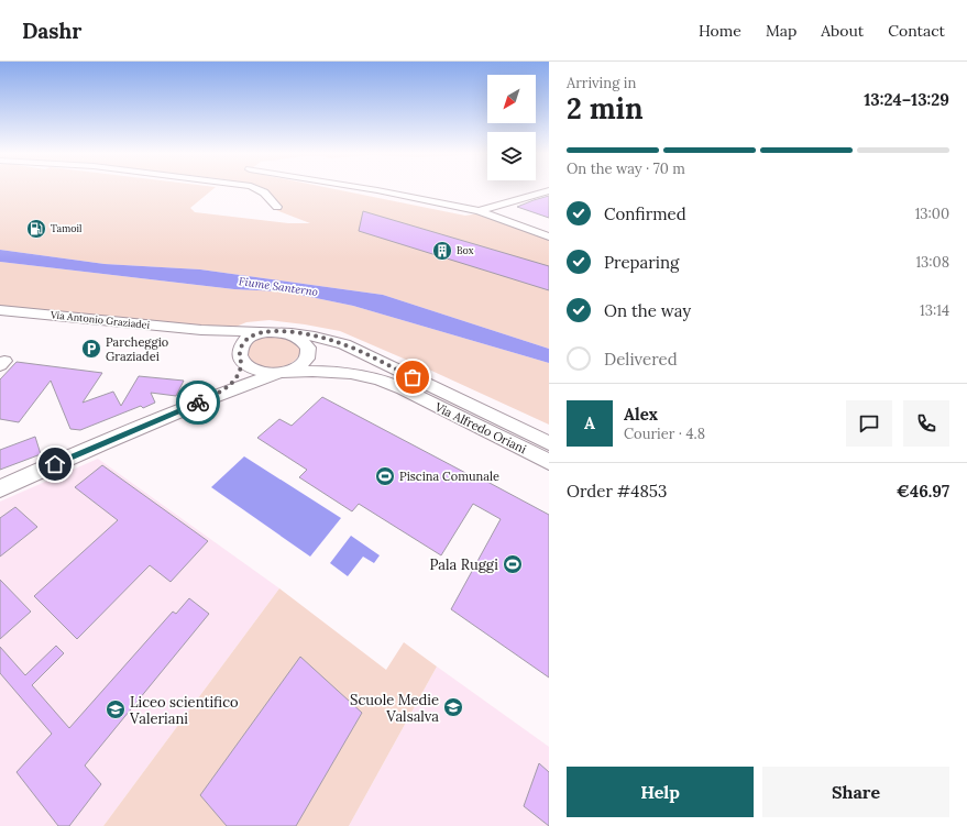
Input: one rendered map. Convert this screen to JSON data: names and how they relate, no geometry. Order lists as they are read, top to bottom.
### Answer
{
  "streets": {
    "street": ["Via Antonio Graziadei", "Via Alfredo Oriani"]
  },
  "crossings": [
    ["Via Antonio Graziadei", "Via Alfredo Oriani"]
  ],
  "water": ["Fiume Santerno"],
  "places": {
    "fuel station": ["Tamoil"],
    "building": ["Box"],
    "parking": ["Parcheggio Graziadei"],
    "sports": ["Piscina Comunale", "Pala Ruggi"],
    "school or university": ["Scuole Medie Valsalva", "Liceo scientifico Valeriani"]
  },
  "north": "bottom left",
  "page": {
    "header": "Dashr",
    "nav": [
      "Home",
      "Map",
      "About",
      "Contact"
    ],
    "heading": ["2 min", "Arriving in", "13:24–13:29"],
    "panel": [
      "Alex",
      "Courier · 4.8",
      "Order #4853",
      "€46.97"
    ],
    "bar": "On the way · 70 m",
    "list": [
      ["Confirmed", "13:00"],
      ["Preparing", "13:08"],
      ["On the way", "13:14"],
      "Delivered"
    ],
    "round": "A",
    "buttons": ["Help", "Share"]
  }
}
